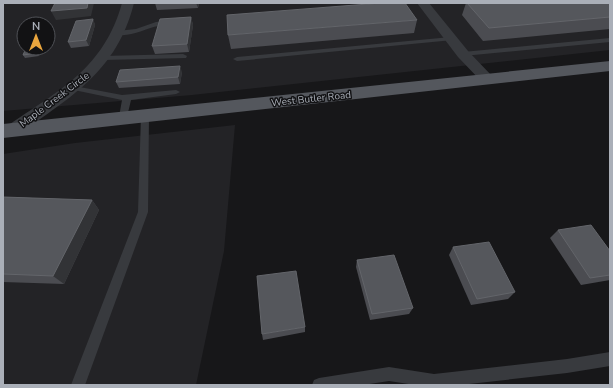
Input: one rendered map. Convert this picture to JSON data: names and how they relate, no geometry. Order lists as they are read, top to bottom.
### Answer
{
  "streets": {
    "main road": ["West Butler Road"],
    "street": ["Maple Creek Circle"]
  },
  "crossings": [
    ["West Butler Road", "Maple Creek Circle"]
  ],
  "north": "top"
}
